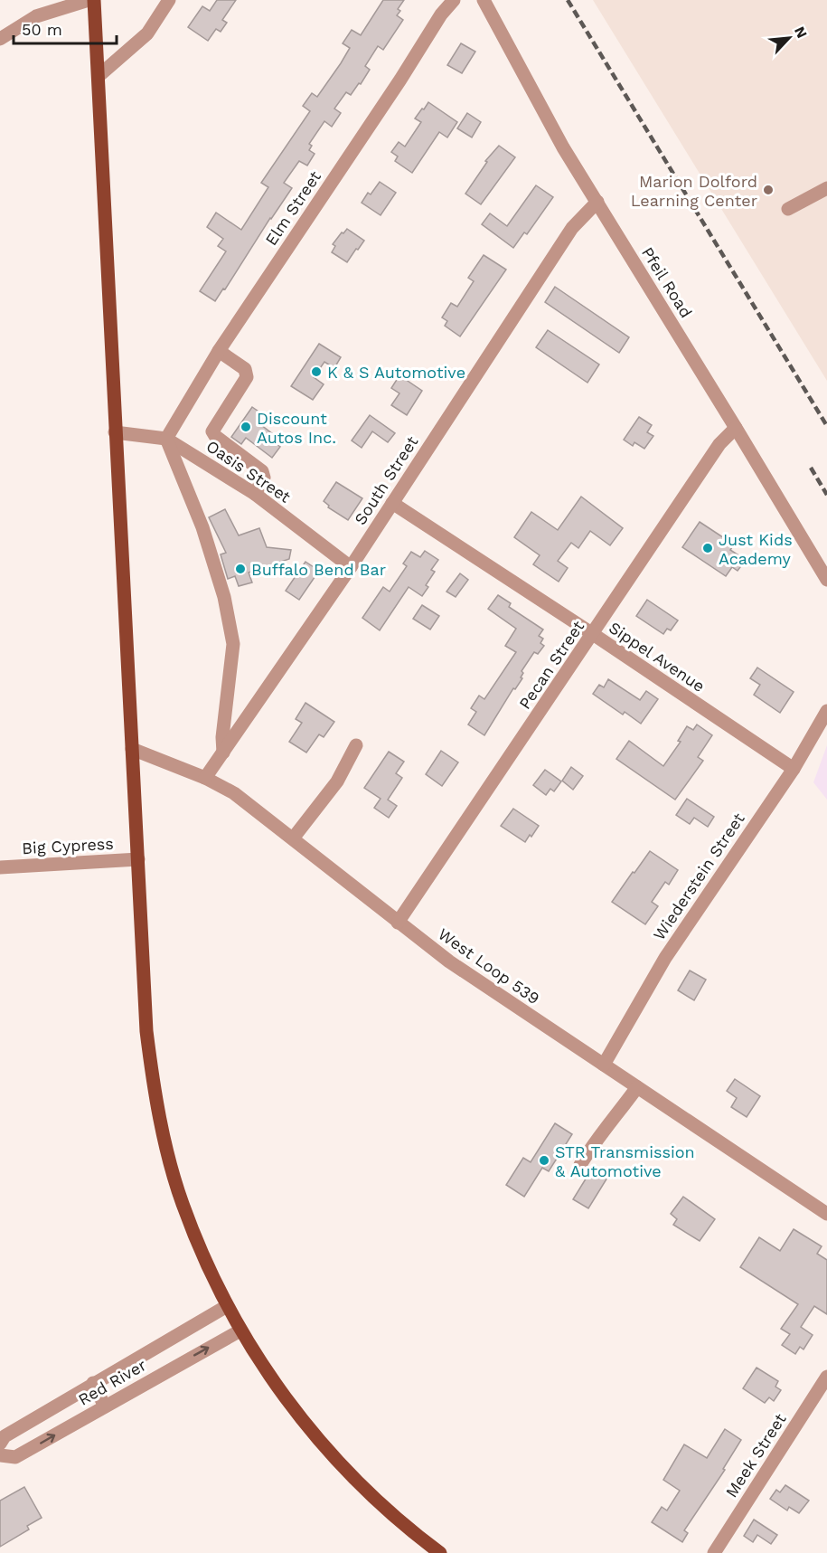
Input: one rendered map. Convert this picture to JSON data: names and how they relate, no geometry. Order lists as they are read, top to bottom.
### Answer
{
  "streets": {
    "street": [
      "Elm Street",
      "Pfeil Road",
      "Oasis Street",
      "South Street",
      "Sippel Avenue",
      "Pecan Street",
      "Big Cypress",
      "Wiederstein Street",
      "West Loop 539",
      "Red River",
      "Meek Street"
    ]
  },
  "crossings": [
    ["Elm Street", "Oasis Street"],
    ["Pfeil Road", "South Street"],
    ["Pfeil Road", "Pecan Street"],
    ["Oasis Street", "South Street"],
    ["South Street", "Sippel Avenue"],
    ["South Street", "West Loop 539"],
    ["Sippel Avenue", "Pecan Street"],
    ["Sippel Avenue", "Wiederstein Street"],
    ["Pecan Street", "West Loop 539"],
    ["Wiederstein Street", "West Loop 539"]
  ],
  "places": [
    "Marion Dolford Learning Center",
    "K & S Automotive",
    "Discount Autos Inc.",
    "Just Kids Academy",
    "Buffalo Bend Bar",
    "STR Transmission & Automotive"
  ],
  "scale_bar": "50 m",
  "north": "top right"
}
